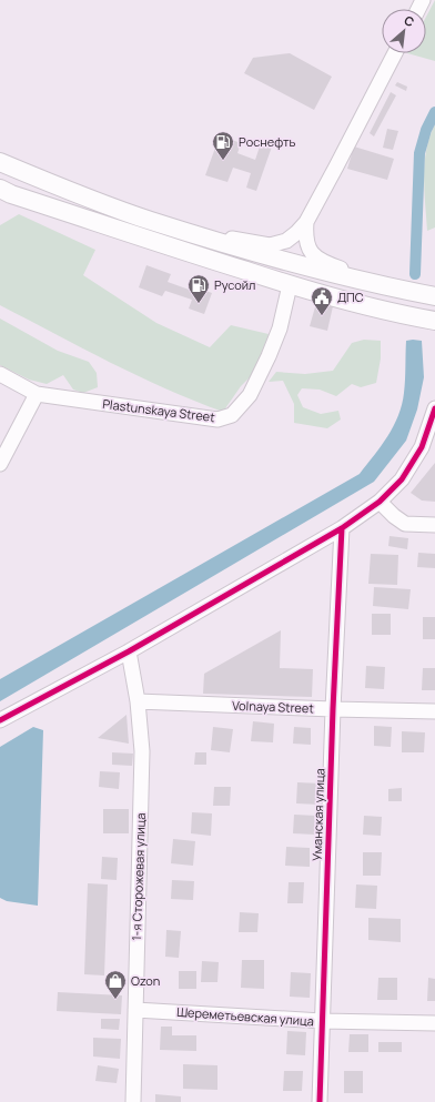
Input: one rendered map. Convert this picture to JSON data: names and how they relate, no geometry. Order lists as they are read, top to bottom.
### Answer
{
  "streets": {
    "street": [
      "Plastunskaya Street",
      "Volnaya Street",
      "Уманская улица",
      "1-я Сторожевая улица",
      "Шереметьевская улица"
    ]
  },
  "crossings": [
    ["Volnaya Street", "Уманская улица"],
    ["Volnaya Street", "1-я Сторожевая улица"],
    ["Уманская улица", "Шереметьевская улица"],
    ["1-я Сторожевая улица", "Шереметьевская улица"]
  ],
  "places": {
    "fuel station": ["Роснефть", "Русойл"],
    "public building": ["ДПС"],
    "shop": ["Ozon"]
  },
  "north": "top right"
}
